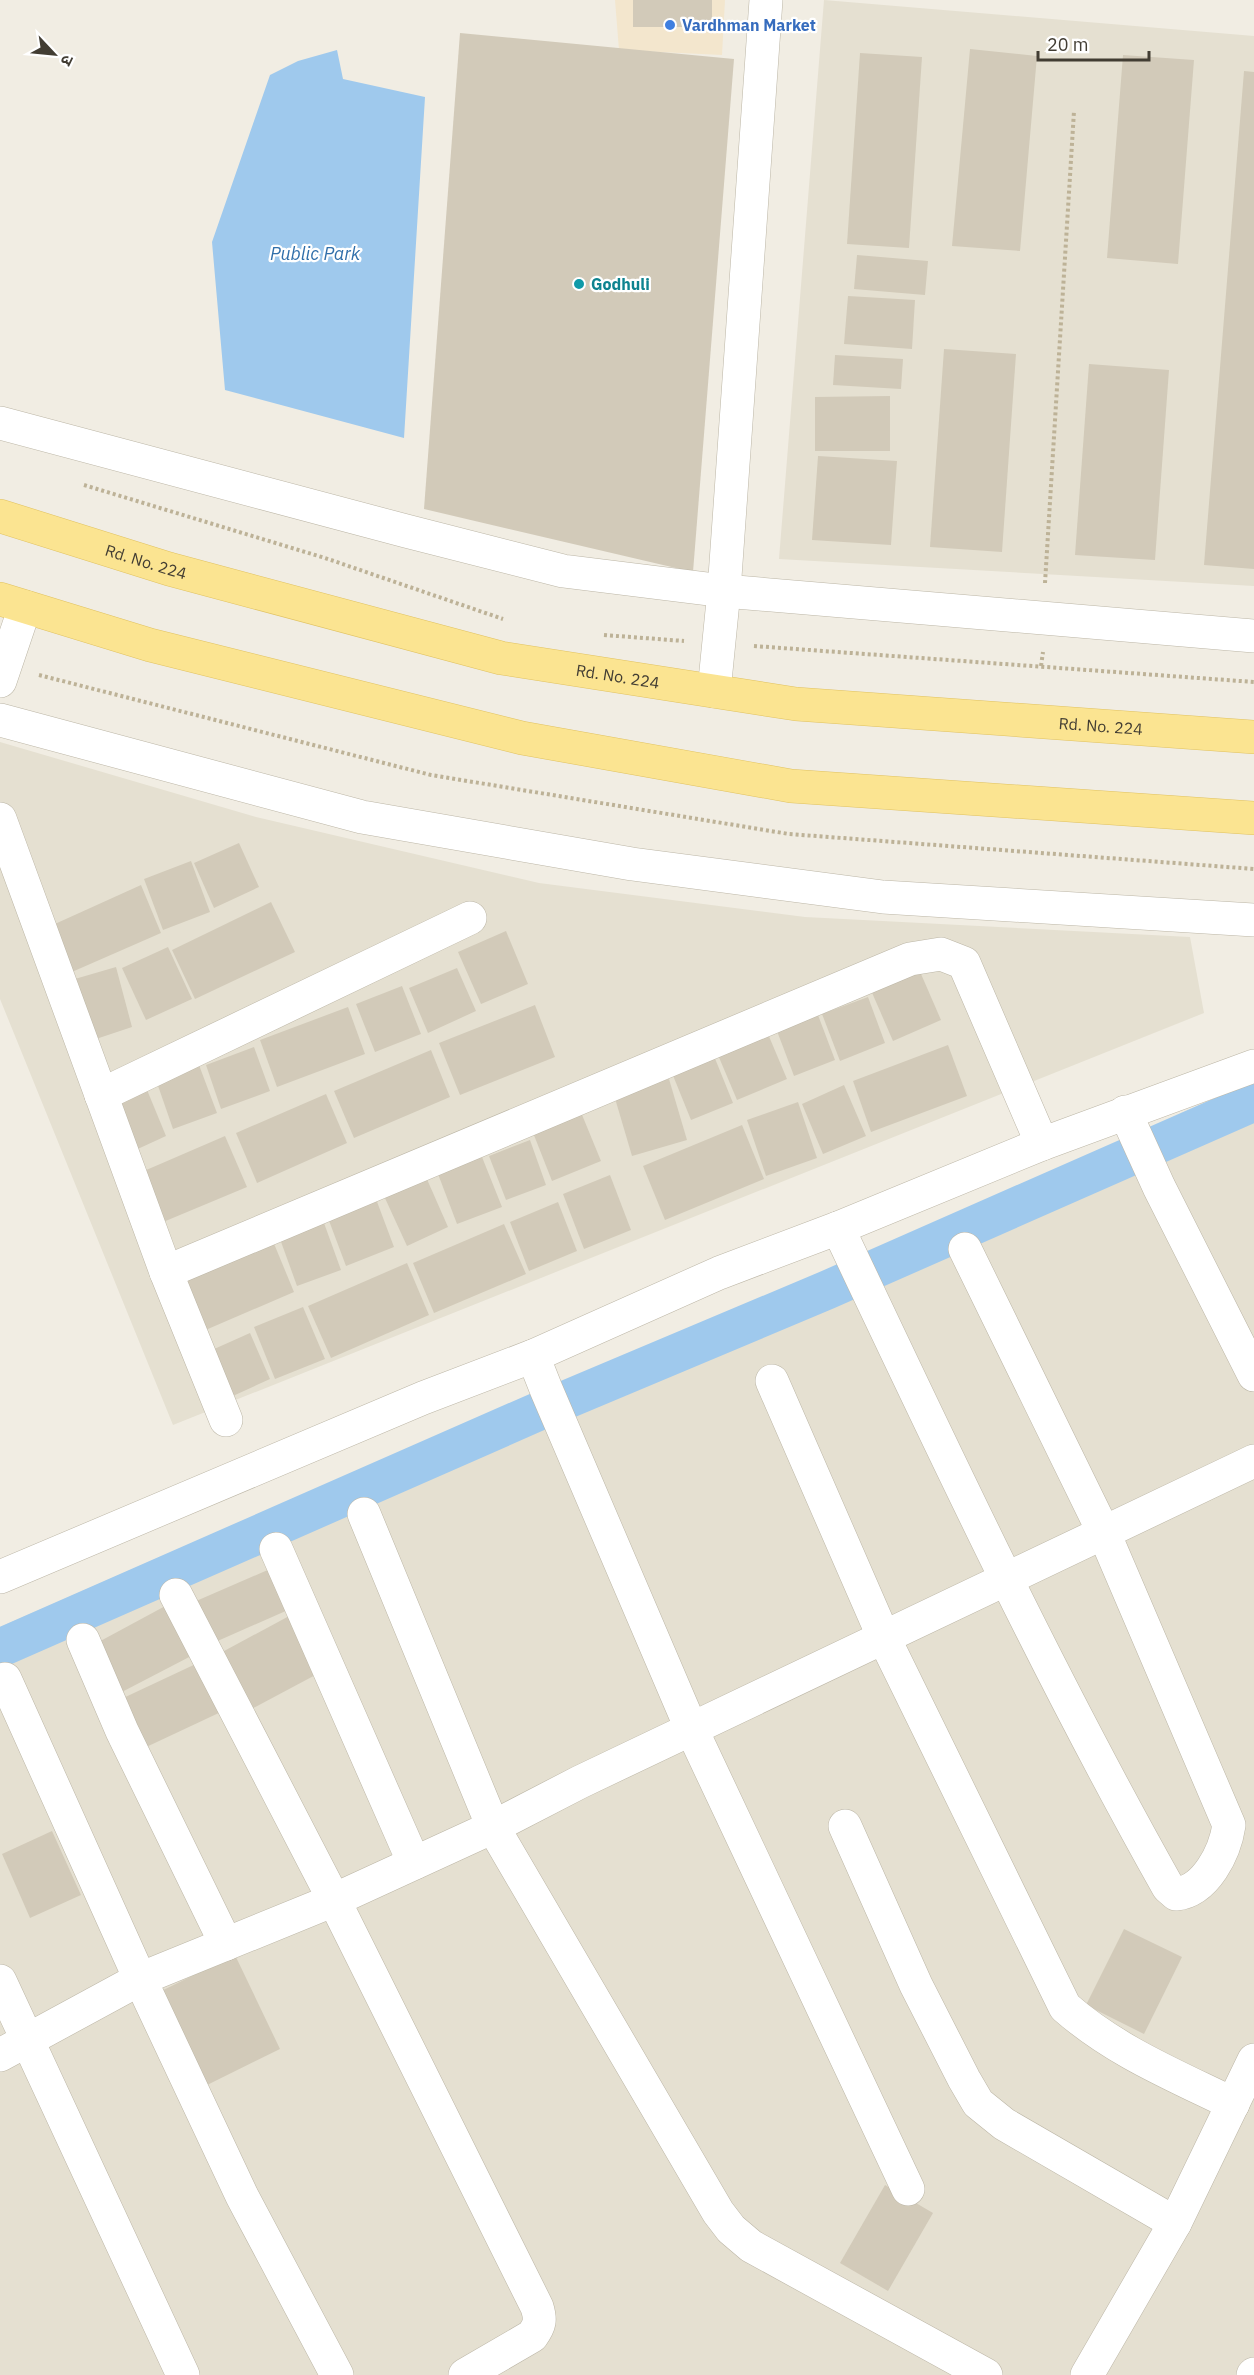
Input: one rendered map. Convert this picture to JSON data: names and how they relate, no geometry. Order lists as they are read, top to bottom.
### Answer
{
  "streets": {
    "main road": ["Rd. No. 224"]
  },
  "water": ["Public Park"],
  "places": ["Vardhman Market", "Godhuli"],
  "scale_bar": "20 m",
  "north": "bottom right"
}
